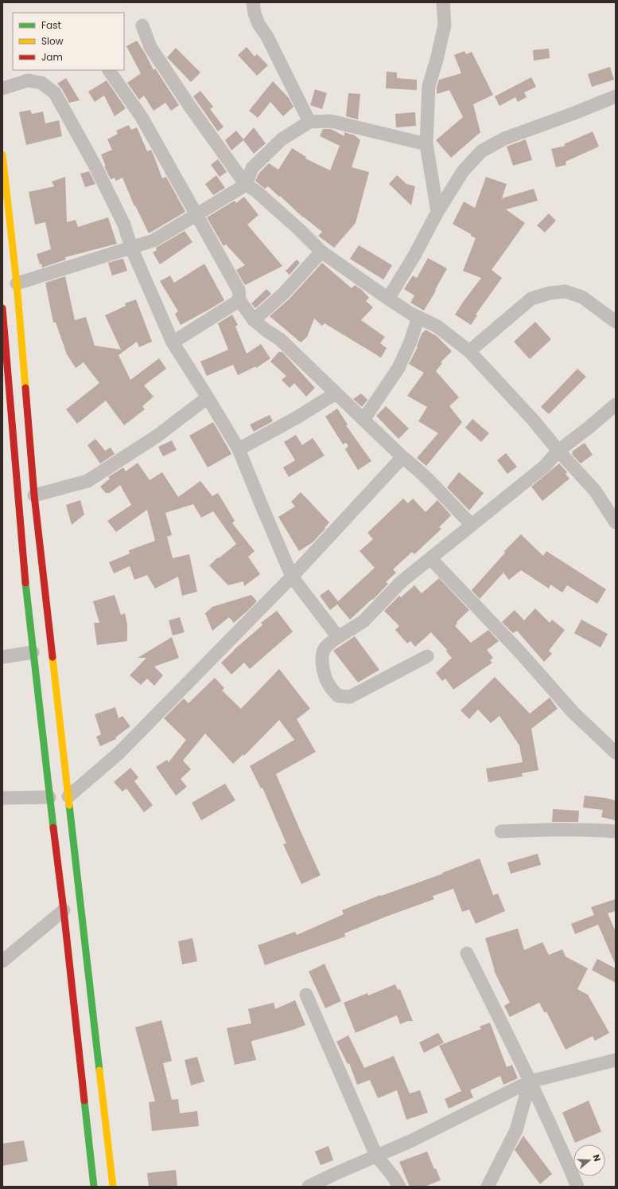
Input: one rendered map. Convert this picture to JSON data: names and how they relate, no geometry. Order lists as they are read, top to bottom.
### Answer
{
  "legend": ["Fast", "Slow", "Jam"],
  "north": "right"
}
